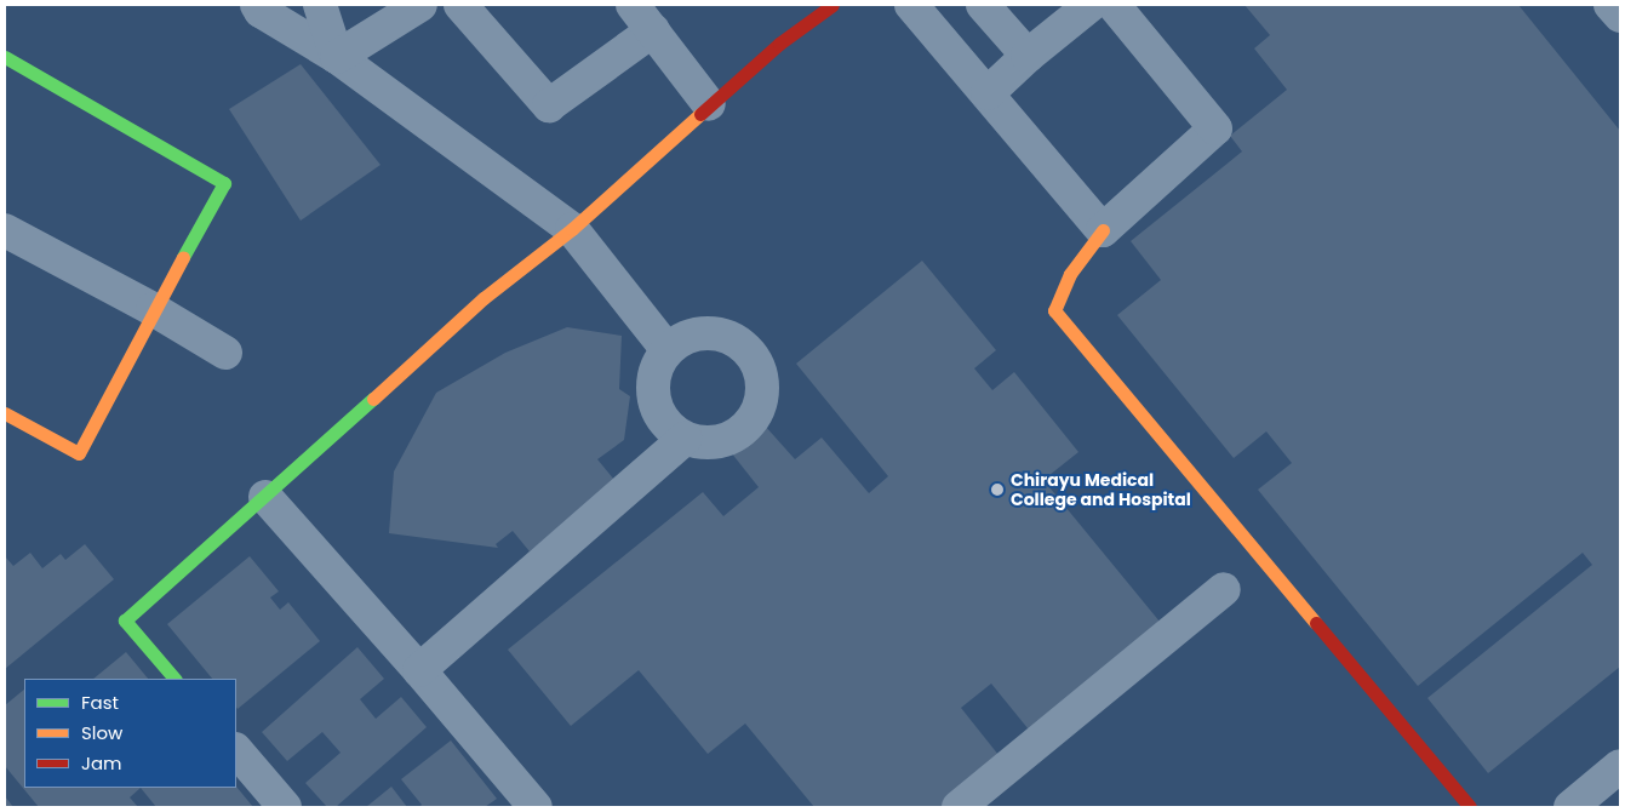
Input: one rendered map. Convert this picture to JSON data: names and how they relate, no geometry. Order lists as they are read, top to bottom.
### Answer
{
  "places": ["Chirayu Medical College and Hospital"],
  "legend": ["Fast", "Slow", "Jam"]
}
